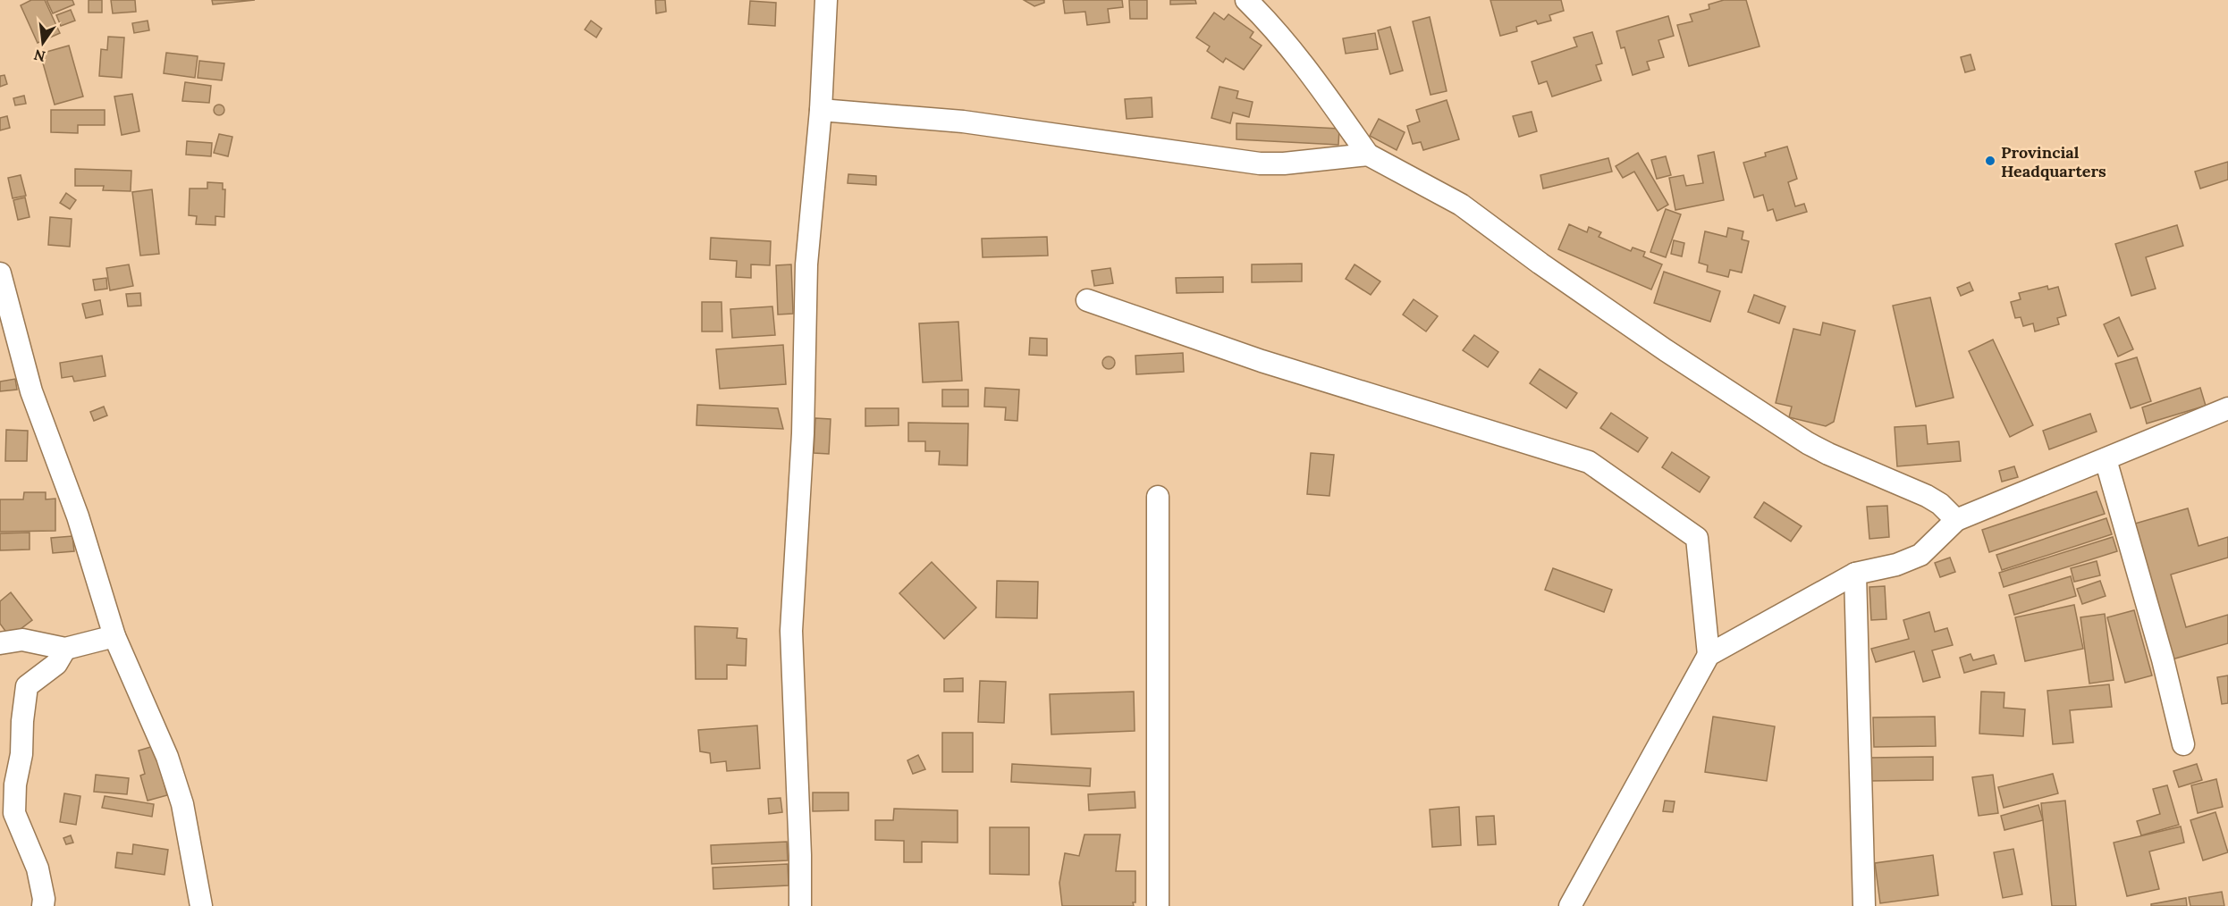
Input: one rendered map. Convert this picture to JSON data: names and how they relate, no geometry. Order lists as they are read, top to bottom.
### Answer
{
  "places": ["Provincial Headquarters"],
  "north": "bottom"
}
